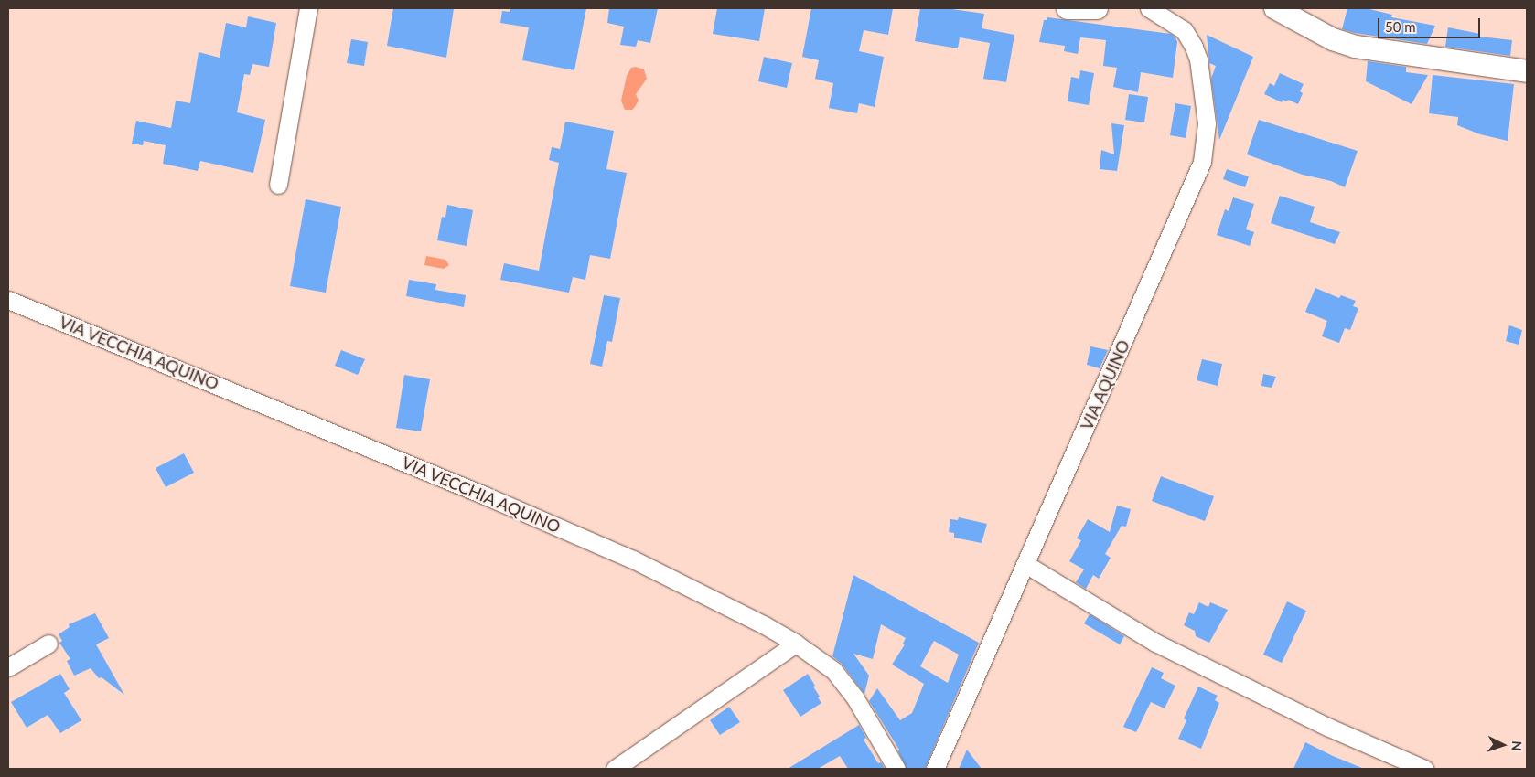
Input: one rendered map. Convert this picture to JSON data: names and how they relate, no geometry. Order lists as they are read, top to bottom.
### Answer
{
  "streets": {
    "street": ["VIA VECCHIA AQUINO", "VIA AQUINO"]
  },
  "scale_bar": "50 m",
  "north": "right"
}
